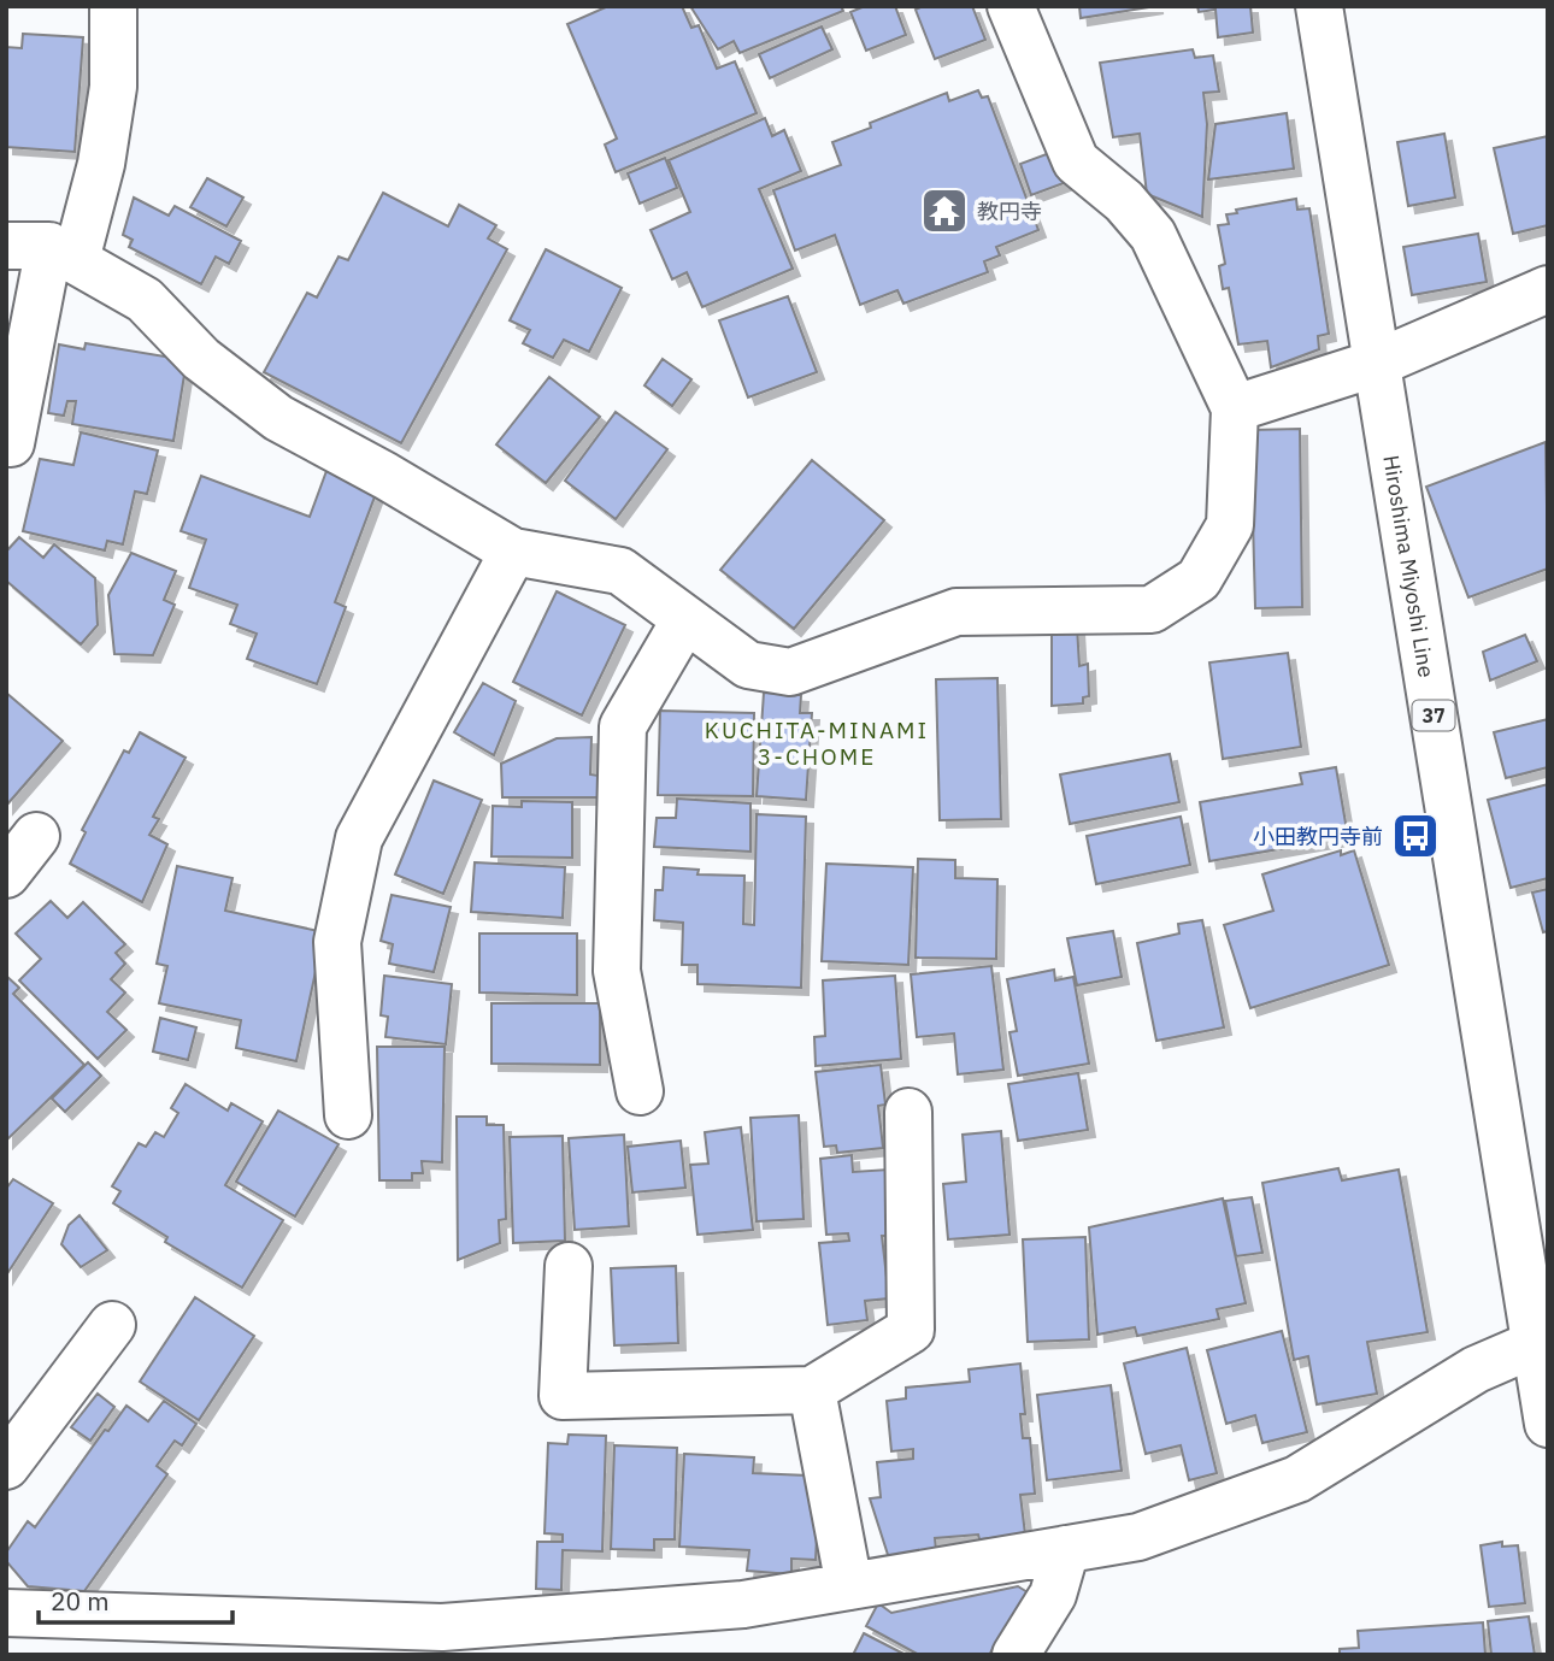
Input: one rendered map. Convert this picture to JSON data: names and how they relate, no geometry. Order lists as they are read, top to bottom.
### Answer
{
  "streets": {
    "street": ["Hiroshima Miyoshi Line", "37"]
  },
  "districts": ["KUCHITA-MINAMI 3-CHOME"],
  "places": {
    "temple": ["教円寺"],
    "bus stop": ["小田教円寺前"]
  },
  "scale_bar": "20 m"
}
